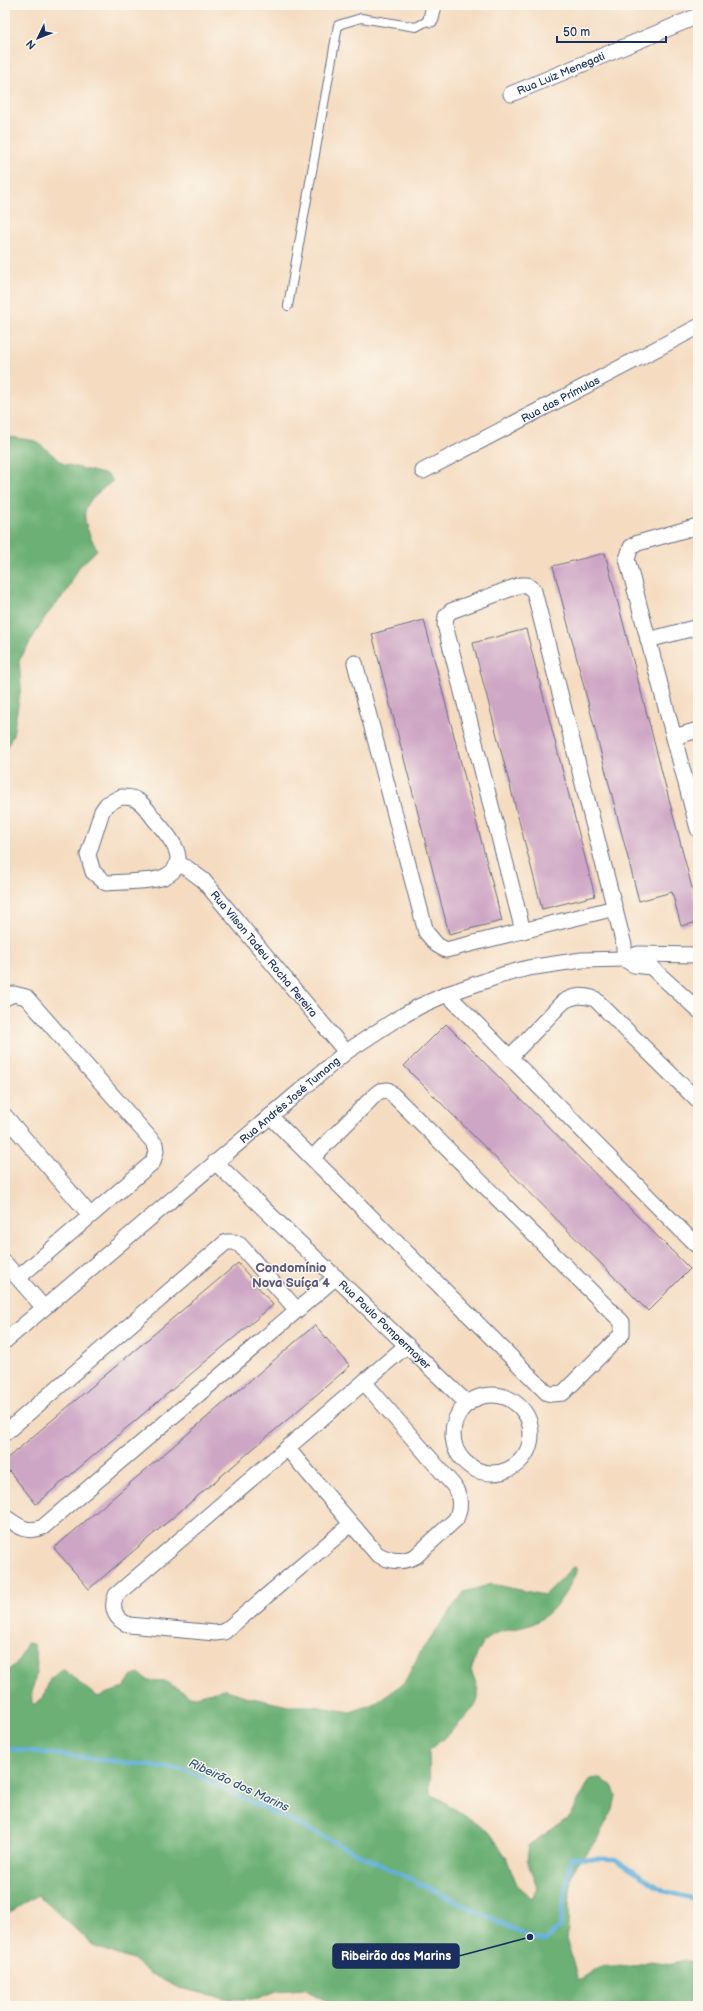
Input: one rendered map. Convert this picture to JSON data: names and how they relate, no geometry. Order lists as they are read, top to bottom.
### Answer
{
  "streets": {
    "street": [
      "Rua Luiz Menegati",
      "Rua das Prímulas",
      "Rua Vilson Tadeu Rocha Pereira",
      "Rua Andrés José Tumang",
      "Rua Paulo Pompermayer"
    ]
  },
  "crossings": [
    ["Rua Vilson Tadeu Rocha Pereira", "Rua Andrés José Tumang"],
    ["Rua Andrés José Tumang", "Rua Paulo Pompermayer"]
  ],
  "districts": ["Condomínio Nova Suíça 4"],
  "water": ["Ribeirão dos Marins"],
  "places": ["Ribeirão dos Marins"],
  "scale_bar": "50 m",
  "north": "bottom left"
}
